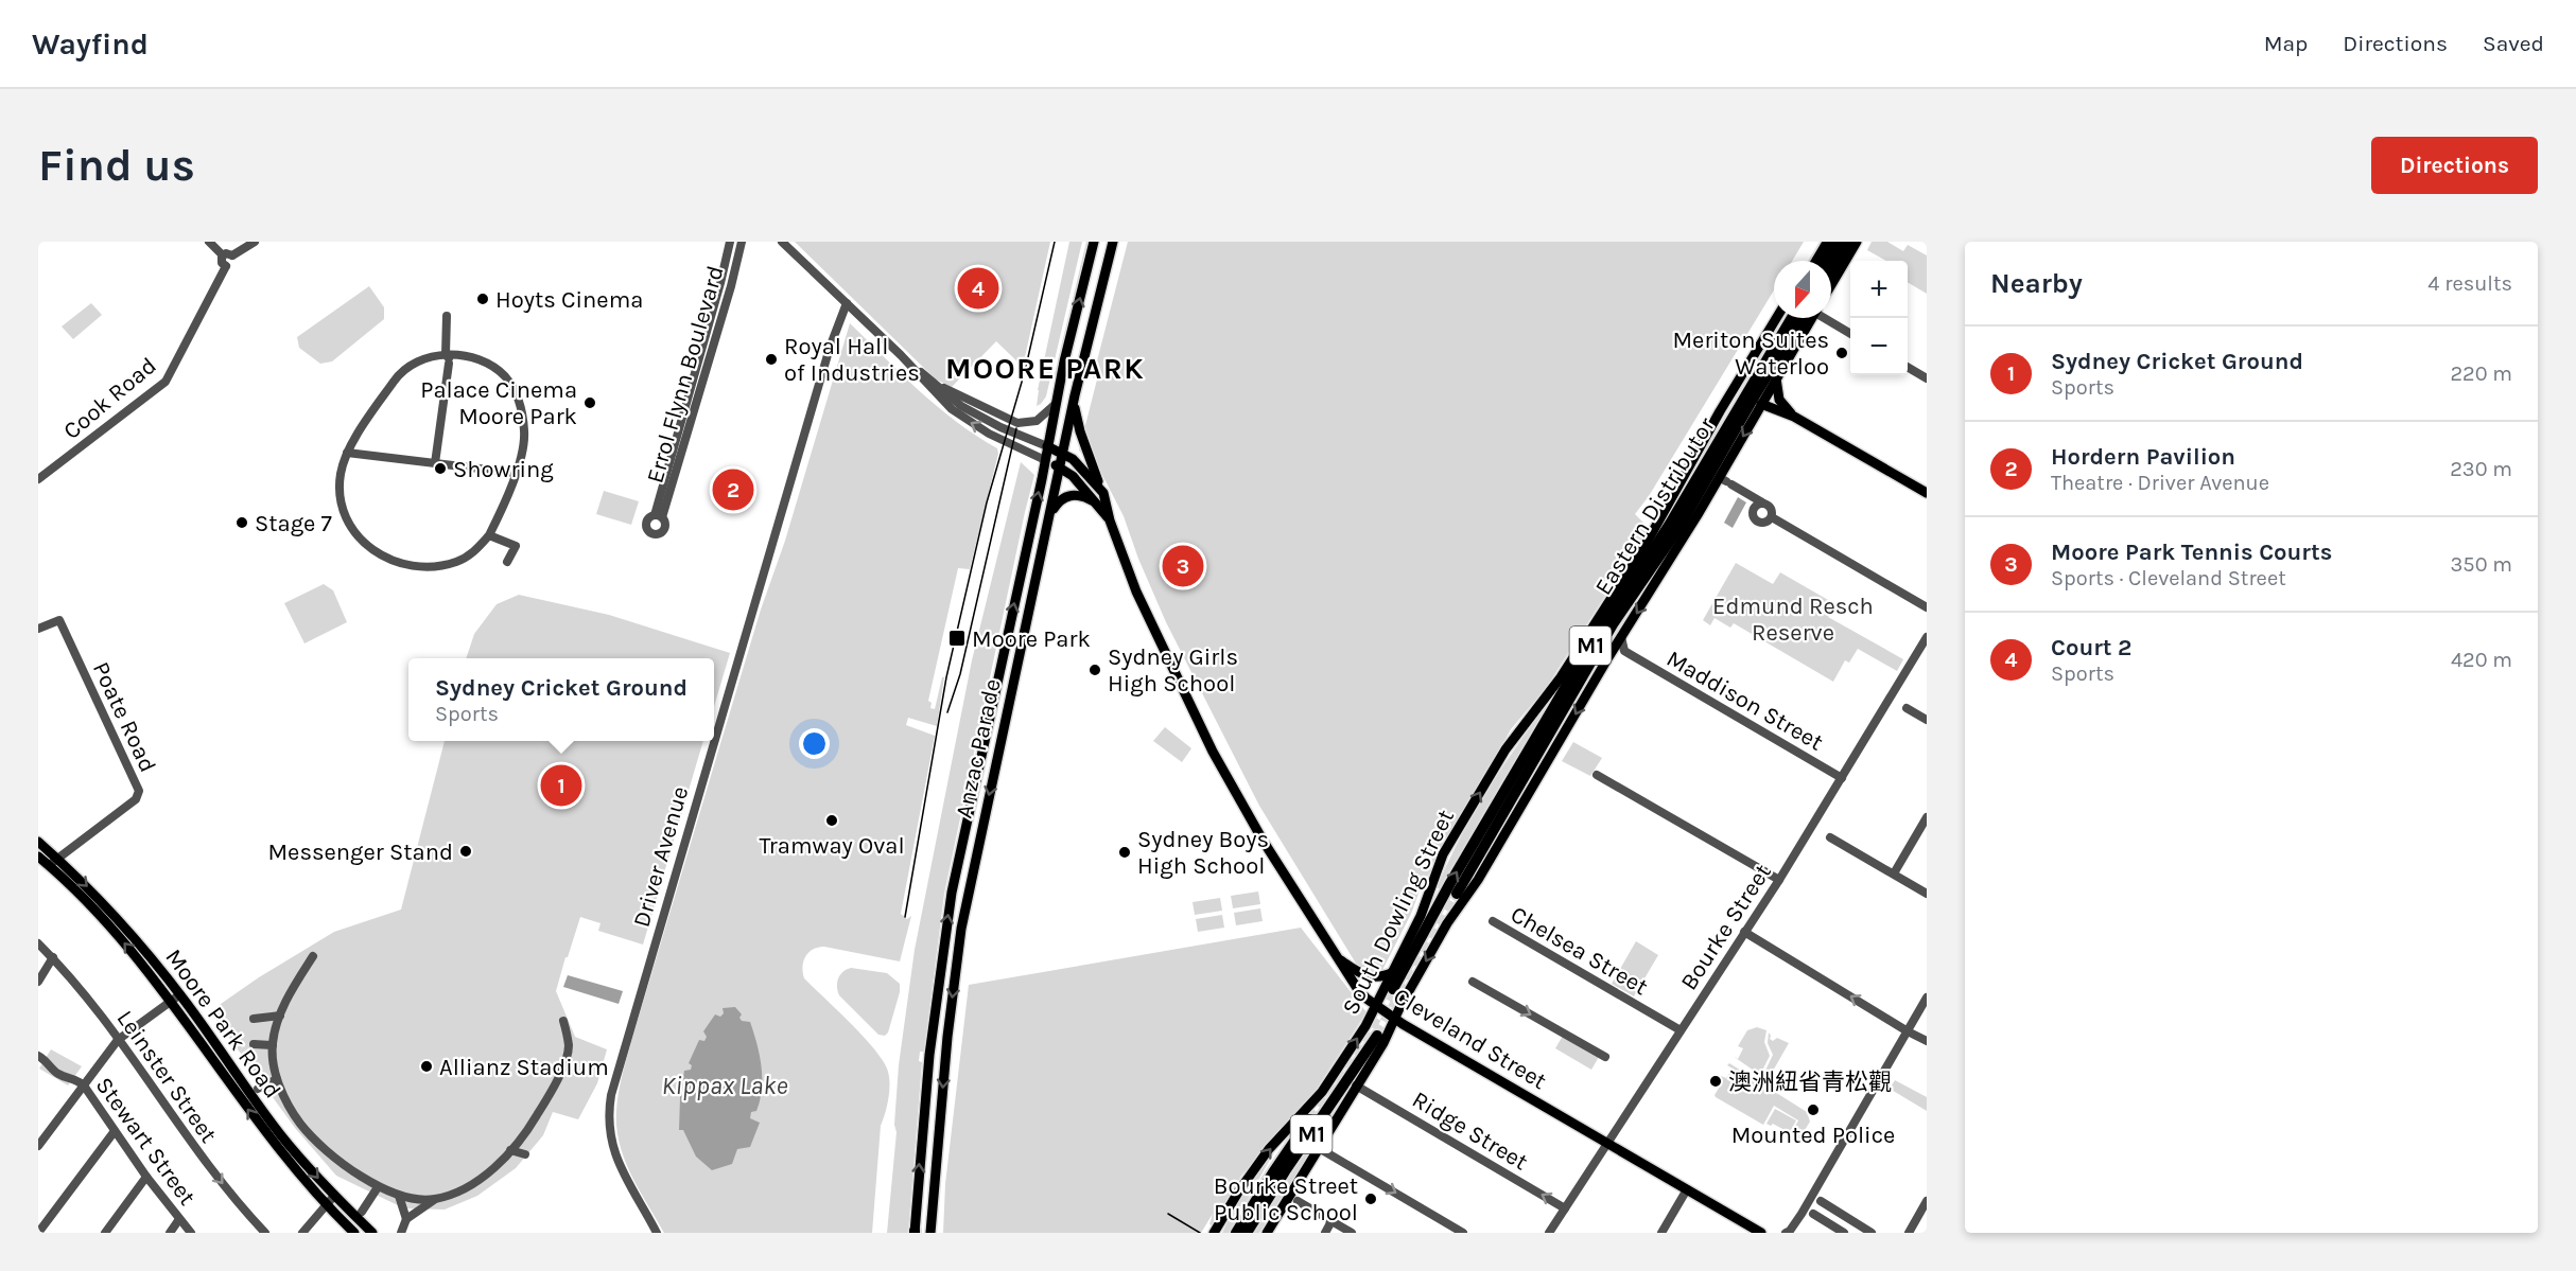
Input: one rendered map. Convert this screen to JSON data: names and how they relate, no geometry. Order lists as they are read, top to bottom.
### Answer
{
  "streets": {
    "highway": ["Eastern Distributor", "M1"],
    "main road": [
      "Anzac Parade",
      "South Dowling Street",
      "Moore Park Road",
      "Cleveland Street"
    ],
    "street": [
      "Errol Flynn Boulevard",
      "Cook Road",
      "Maddison Street",
      "Poate Road",
      "Driver Avenue",
      "Bourke Street",
      "Chelsea Street",
      "Leinster Street",
      "Ridge Street",
      "Stewart Street"
    ]
  },
  "crossings": [
    ["Maddison Street", "South Dowling Street"],
    ["Maddison Street", "Bourke Street"],
    ["Poate Road", "Moore Park Road"],
    ["Anzac Parade", "Cleveland Street"],
    ["South Dowling Street", "Cleveland Street"],
    ["South Dowling Street", "Ridge Street"],
    ["Bourke Street", "Chelsea Street"],
    ["Bourke Street", "Cleveland Street"],
    ["Bourke Street", "Ridge Street"]
  ],
  "one_way": ["Leinster Street", "Ridge Street"],
  "districts": ["MOORE PARK"],
  "water": ["Kippax Lake"],
  "parks": ["Edmund Resch Reserve"],
  "places": {
    "other": [
      "Hoyts Cinema",
      "Meriton Suites Waterloo",
      "Royal Hall of Industries",
      "Palace Cinema Moore Park",
      "Showring",
      "Stage 7",
      "Sydney Girls High School",
      "Tramway Oval",
      "Messenger Stand",
      "Sydney Boys High School",
      "Allianz Stadium",
      "澳洲紐省青松觀",
      "Mounted Police",
      "Bourke Street Public School"
    ],
    "transit": ["Moore Park"]
  },
  "north": "bottom",
  "page": {
    "header": "Wayfind",
    "nav": ["Map", "Directions", "Saved"],
    "buttons": "Directions",
    "title": "Find us",
    "heading": ["Nearby", "4 results"],
    "map_buttons": ["+", "−"],
    "pins": [
      "4",
      "2",
      "3",
      "1"
    ],
    "list": [
      {
        "mark": "1",
        "name": "Sydney Cricket Ground",
        "note": "Sports",
        "value": "220 m"
      },
      {
        "mark": "2",
        "name": "Hordern Pavilion",
        "note": "Theatre · Driver Avenue",
        "value": "230 m"
      },
      {
        "mark": "3",
        "name": "Moore Park Tennis Courts",
        "note": "Sports · Cleveland Street",
        "value": "350 m"
      },
      {
        "mark": "4",
        "name": "Court 2",
        "note": "Sports",
        "value": "420 m"
      }
    ],
    "popup": ["Sydney Cricket Ground", "Sports"]
  }
}
